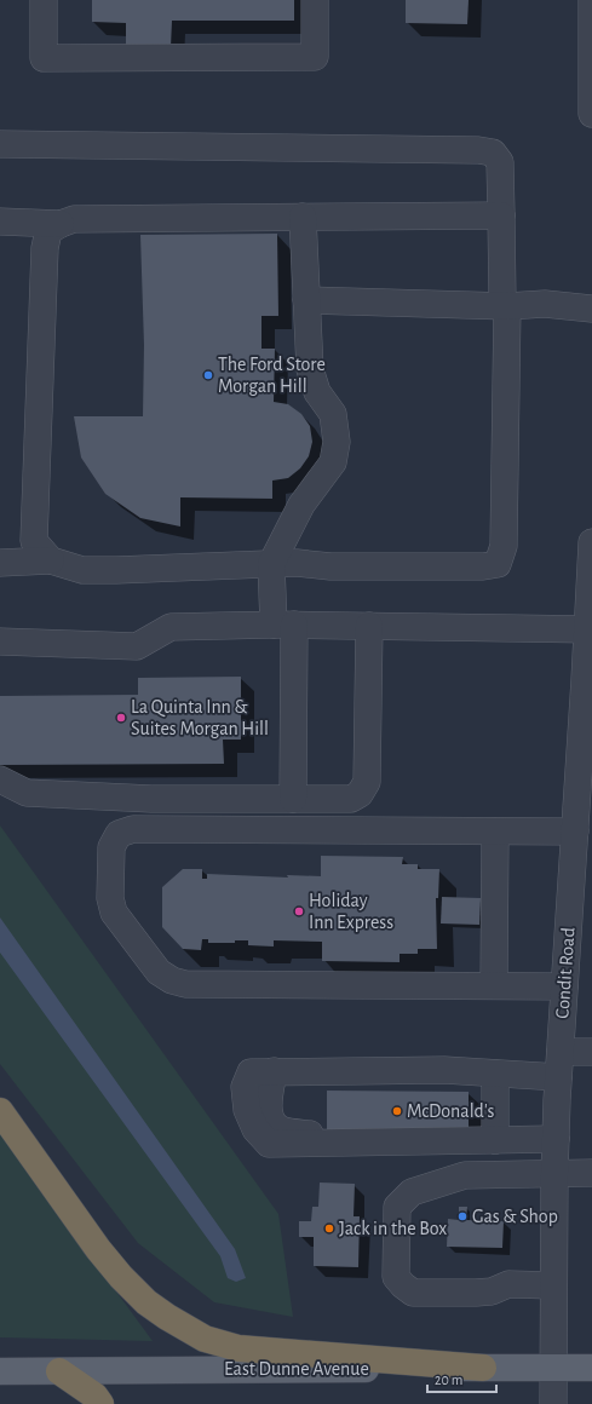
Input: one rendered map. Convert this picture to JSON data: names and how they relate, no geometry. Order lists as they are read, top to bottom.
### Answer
{
  "streets": {
    "main road": ["East Dunne Avenue"],
    "street": ["Condit Road"]
  },
  "crossings": [
    ["Condit Road", "East Dunne Avenue"]
  ],
  "places": [
    "The Ford Store Morgan Hill",
    "La Quinta Inn & Suites Morgan Hill",
    "Holiday Inn Express",
    "McDonald's",
    "Gas & Shop",
    "Jack in the Box"
  ],
  "scale_bar": "20 m"
}
